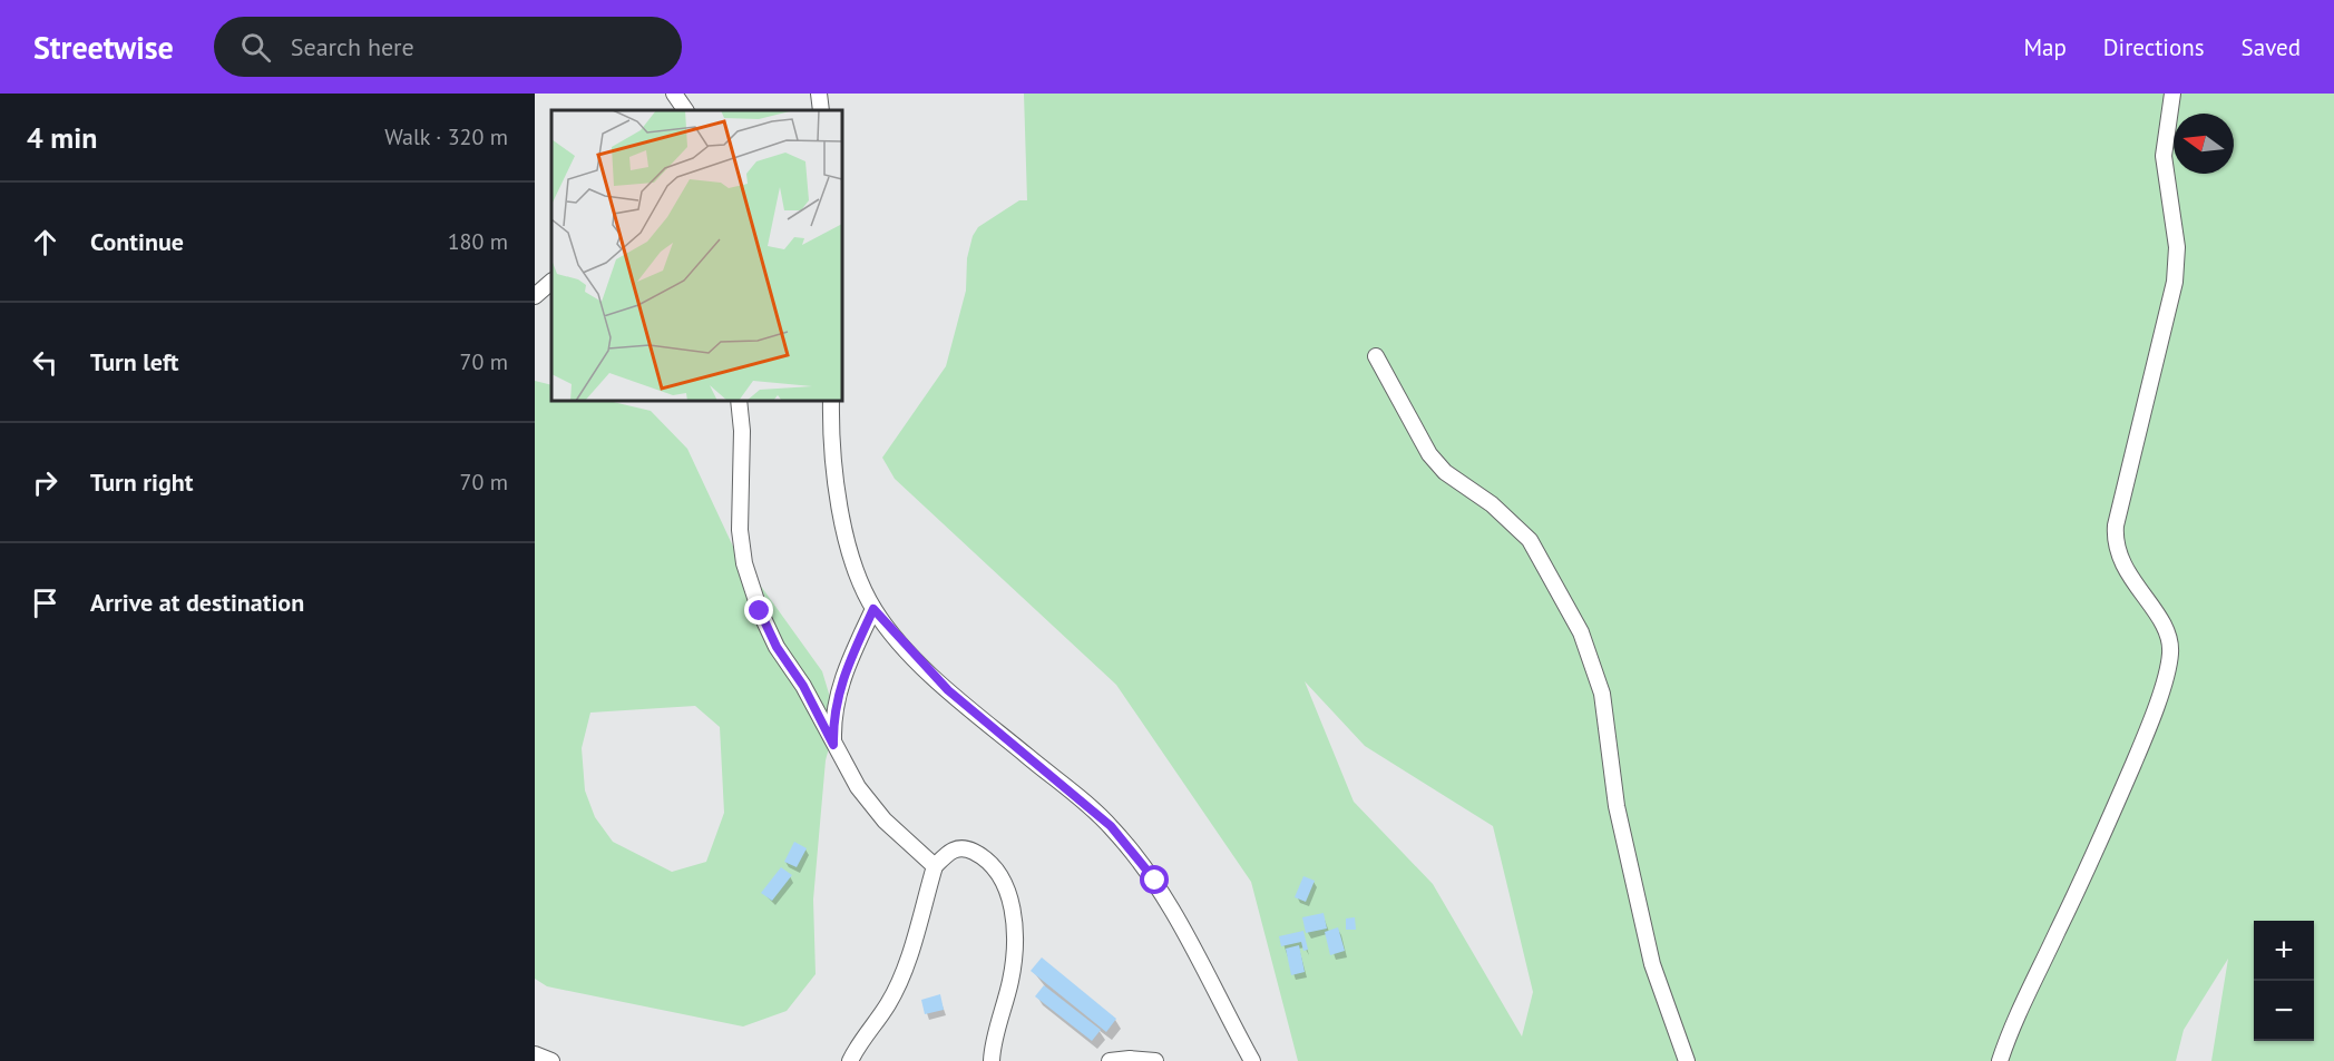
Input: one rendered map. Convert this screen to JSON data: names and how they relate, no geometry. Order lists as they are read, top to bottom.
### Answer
{
  "north": "left",
  "page": {
    "header": "Streetwise",
    "search": "Search here",
    "nav": ["Map", "Directions", "Saved"],
    "heading": ["4 min", "Walk · 320 m"],
    "list": [
      ["Continue", "180 m"],
      ["Turn left", "70 m"],
      ["Turn right", "70 m"],
      "Arrive at destination"
    ],
    "map_buttons": ["+", "−"]
  }
}
